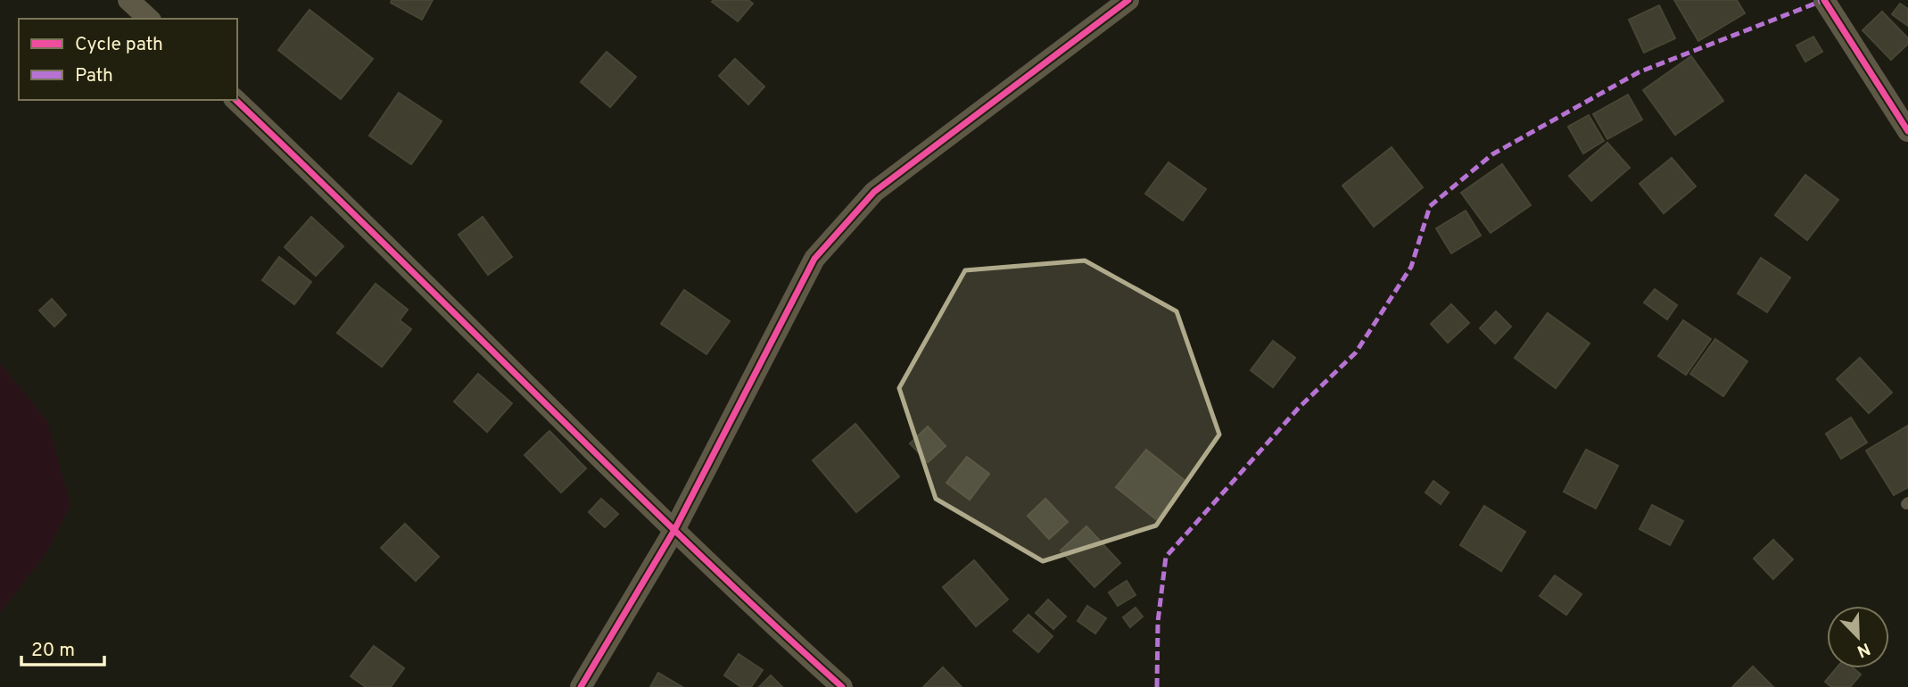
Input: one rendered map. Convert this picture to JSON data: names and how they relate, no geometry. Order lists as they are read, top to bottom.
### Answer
{
  "legend": ["Cycle path", "Path"],
  "scale_bar": "20 m",
  "north": "bottom right"
}
